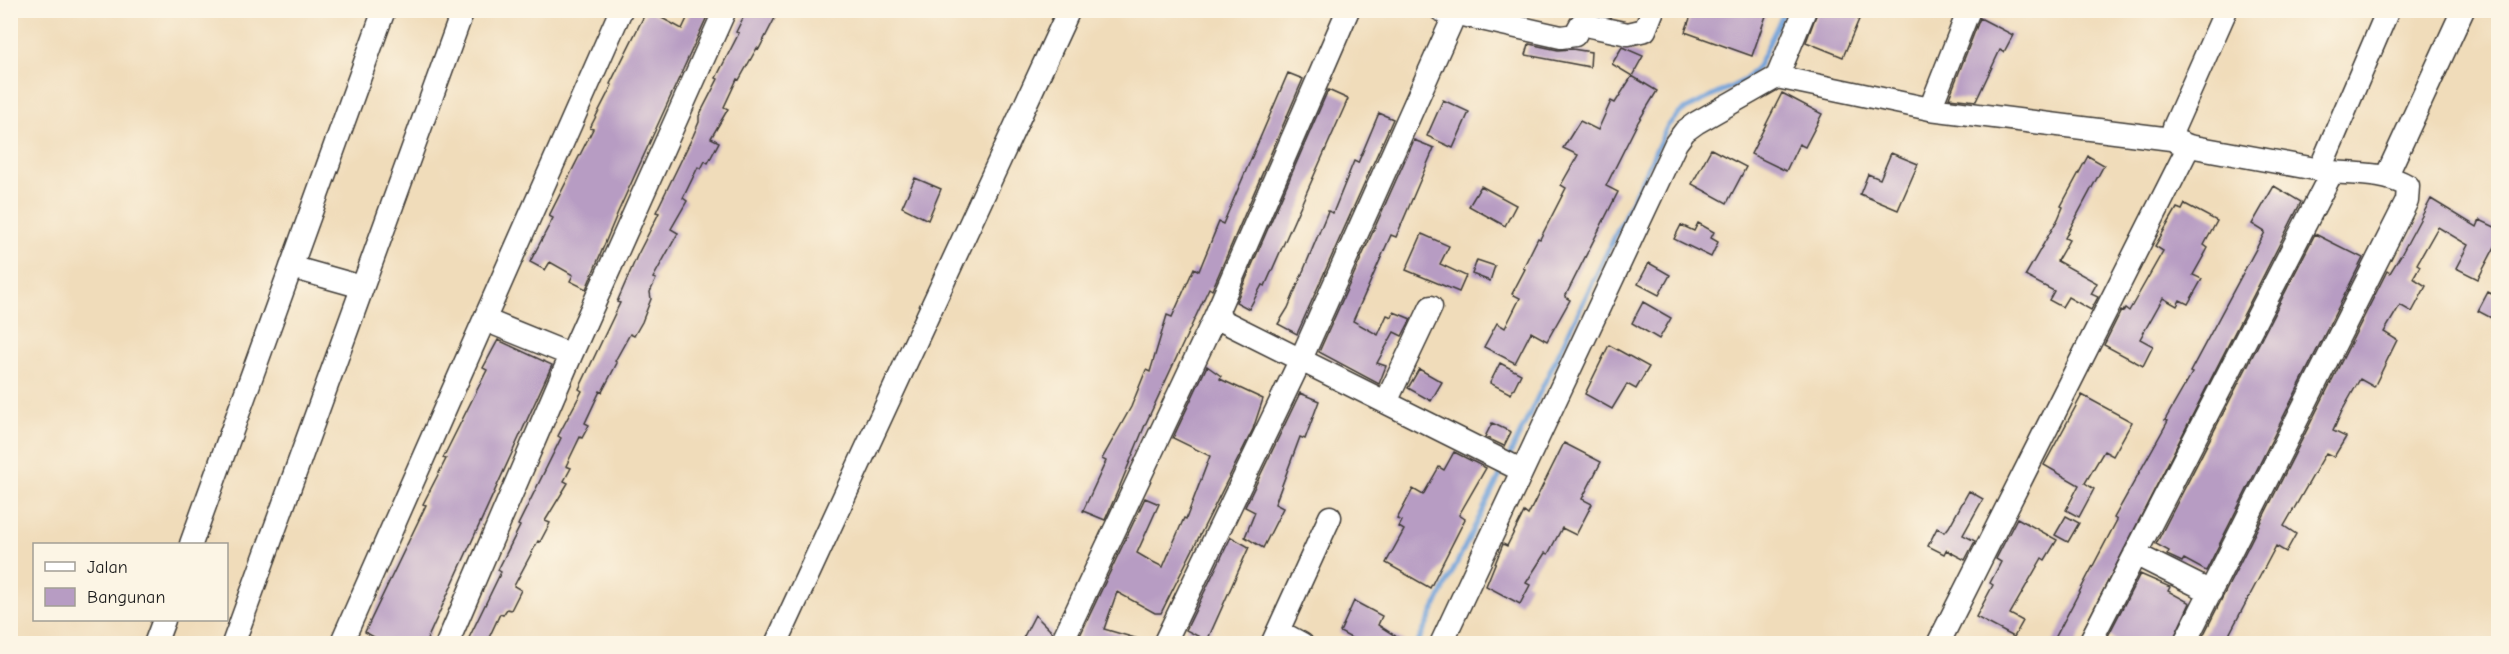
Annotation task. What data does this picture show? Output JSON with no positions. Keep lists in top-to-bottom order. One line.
{"legend":["Jalan","Bangunan"]}
